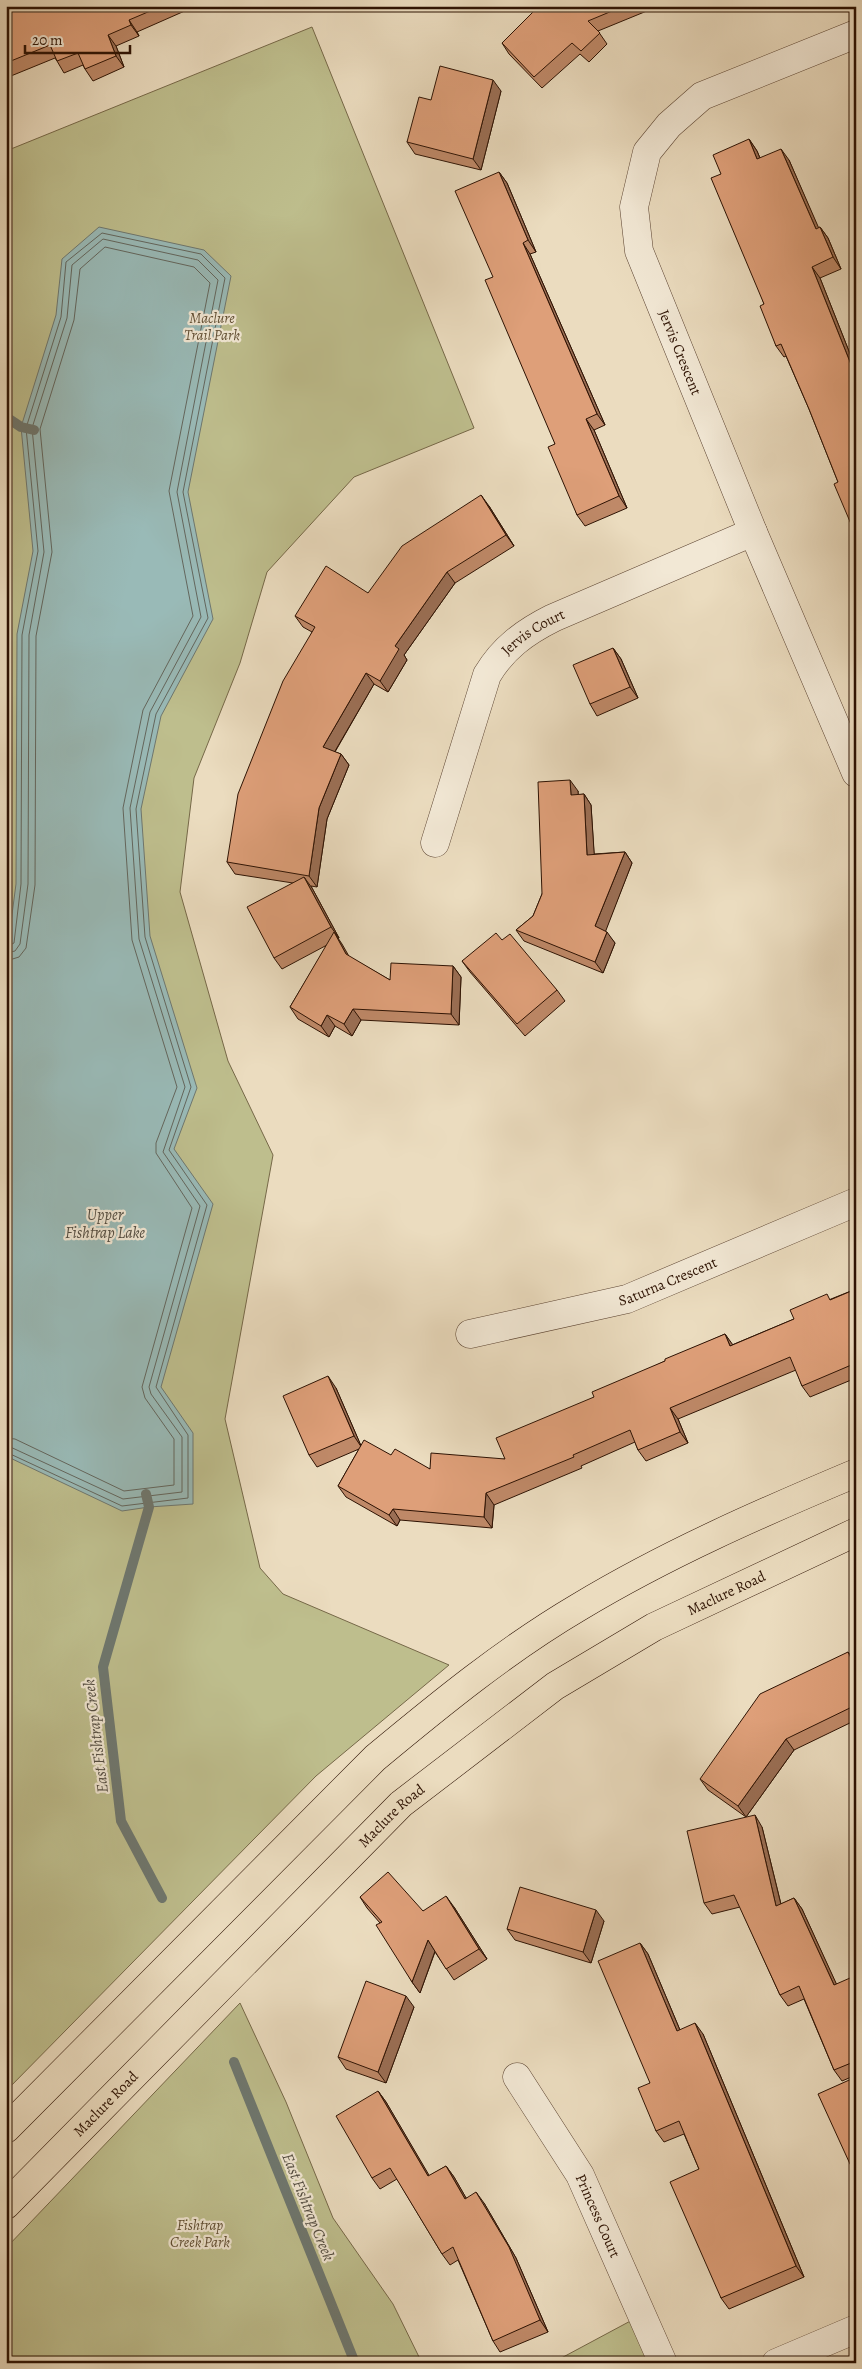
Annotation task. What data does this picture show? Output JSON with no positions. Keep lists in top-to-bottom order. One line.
{"streets":{"main road":["Maclure Road"],"street":["Jervis Crescent","Jervis Court","Saturna Crescent","Princess Court"]},"crossings":[["Jervis Crescent","Jervis Court"]],"water":["Upper Fishtrap Lake","East Fishtrap Creek"],"parks":["Maclure Trail Park","Fishtrap Creek Park"],"scale_bar":"20 m"}
